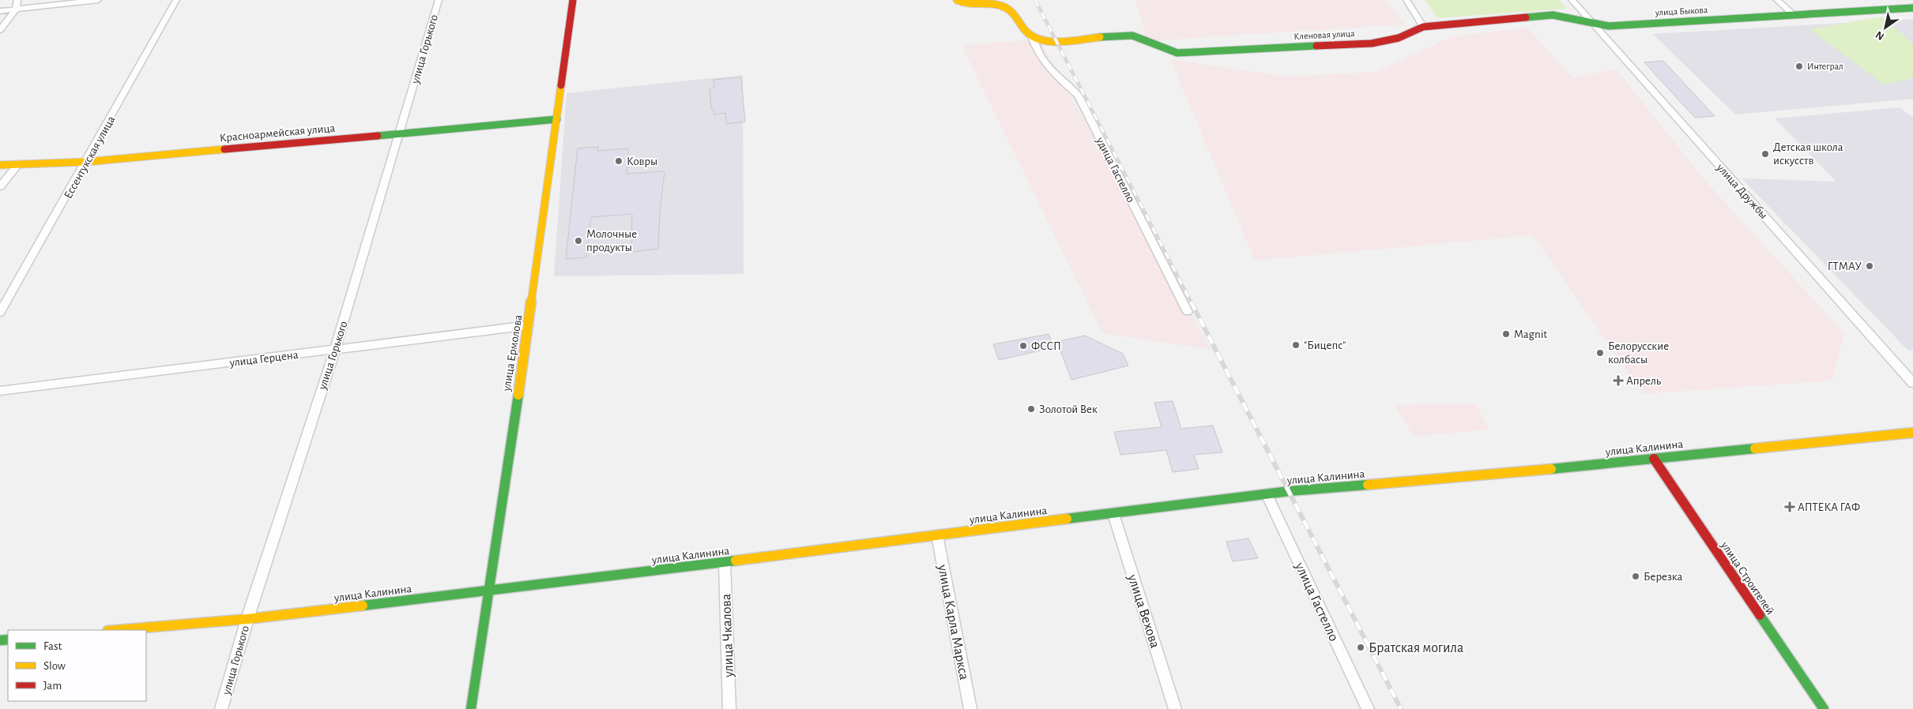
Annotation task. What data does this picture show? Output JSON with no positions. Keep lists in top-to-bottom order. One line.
{"streets":{"street":["улица Быкова","Кленовая улица","улица Горького","Красноармейская улица","Ессентукская улица","удица Гастелло","улица Дружбы","улица Ермолова","улица Герцена","улица Калинина","улица Строителей","улица Гастелло","улица Вехова","улица Карла Маркса","улица Чкалова"]},"crossings":[["улица Быкова","Кленовая улица"],["улица Быкова","улица Дружбы"],["Кленовая улица","удица Гастелло"],["Кленовая улица","улица Дружбы"],["улица Горького","Красноармейская улица"],["улица Горького","улица Герцена"],["улица Горького","улица Калинина"],["Красноармейская улица","Ессентукская улица"],["Красноармейская улица","улица Ермолова"],["улица Ермолова","улица Герцена"],["улица Ермолова","улица Калинина"],["улица Калинина","улица Строителей"],["улица Калинина","улица Гастелло"],["улица Калинина","улица Вехова"],["улица Калинина","улица Карла Маркса"],["улица Калинина","улица Чкалова"]],"places":{"other":["Интеграл","Детская школа искусств","Ковры","Молочные продукты","ГТМАУ","Magnit","\"Бицепс\"","ФССП","Белорусские колбасы","Золотой Век","Березка","Братская могила"],"health":["Апрель","АПТЕКА ГАФ"]},"legend":["Fast","Slow","Jam"],"north":"bottom left"}
